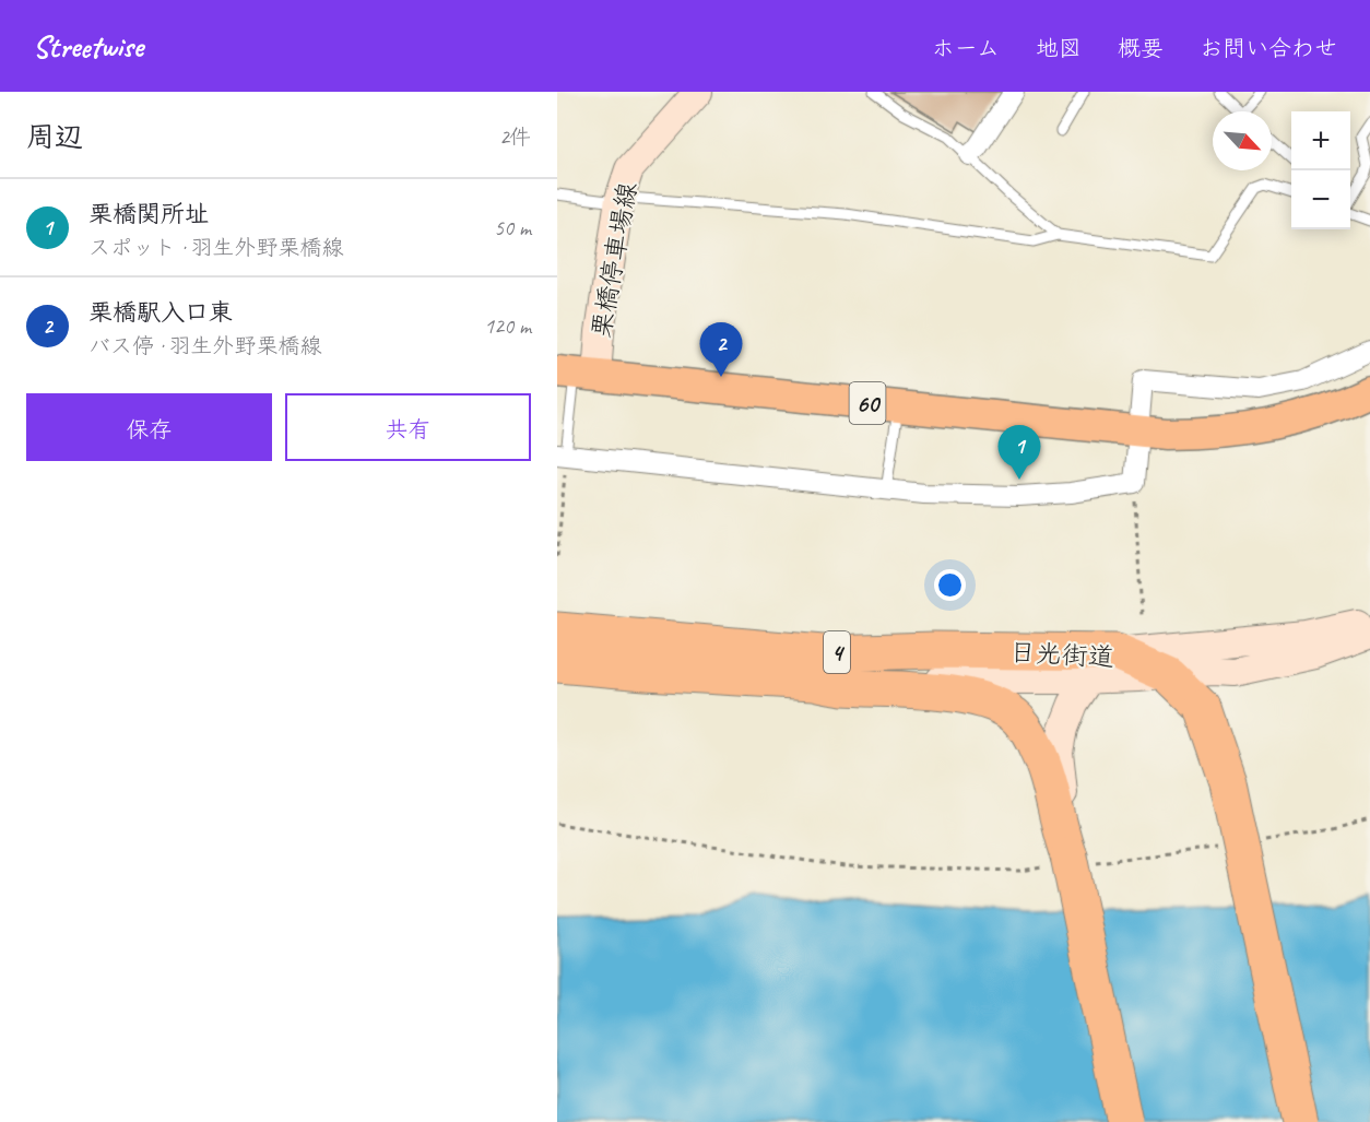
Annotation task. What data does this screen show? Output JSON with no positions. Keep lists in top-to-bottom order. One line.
{"streets":{"highway":["4","日光街道"],"main road":["60"],"street":["栗橋停車場線"]},"crossings":[["栗橋停車場線","60"]],"north":"bottom right","page":{"header":"Streetwise","nav":["ホーム","地図","概要","お問い合わせ"],"heading":["周辺","2件"],"map_buttons":["+","−"],"list":[{"mark":"1","name":"栗橋関所址","note":"スポット · 羽生外野栗橋線","value":"50 m"},{"mark":"2","name":"栗橋駅入口東","note":"バス停 · 羽生外野栗橋線","value":"120 m"}],"pins":["2","1"],"buttons":["保存","共有"]}}
